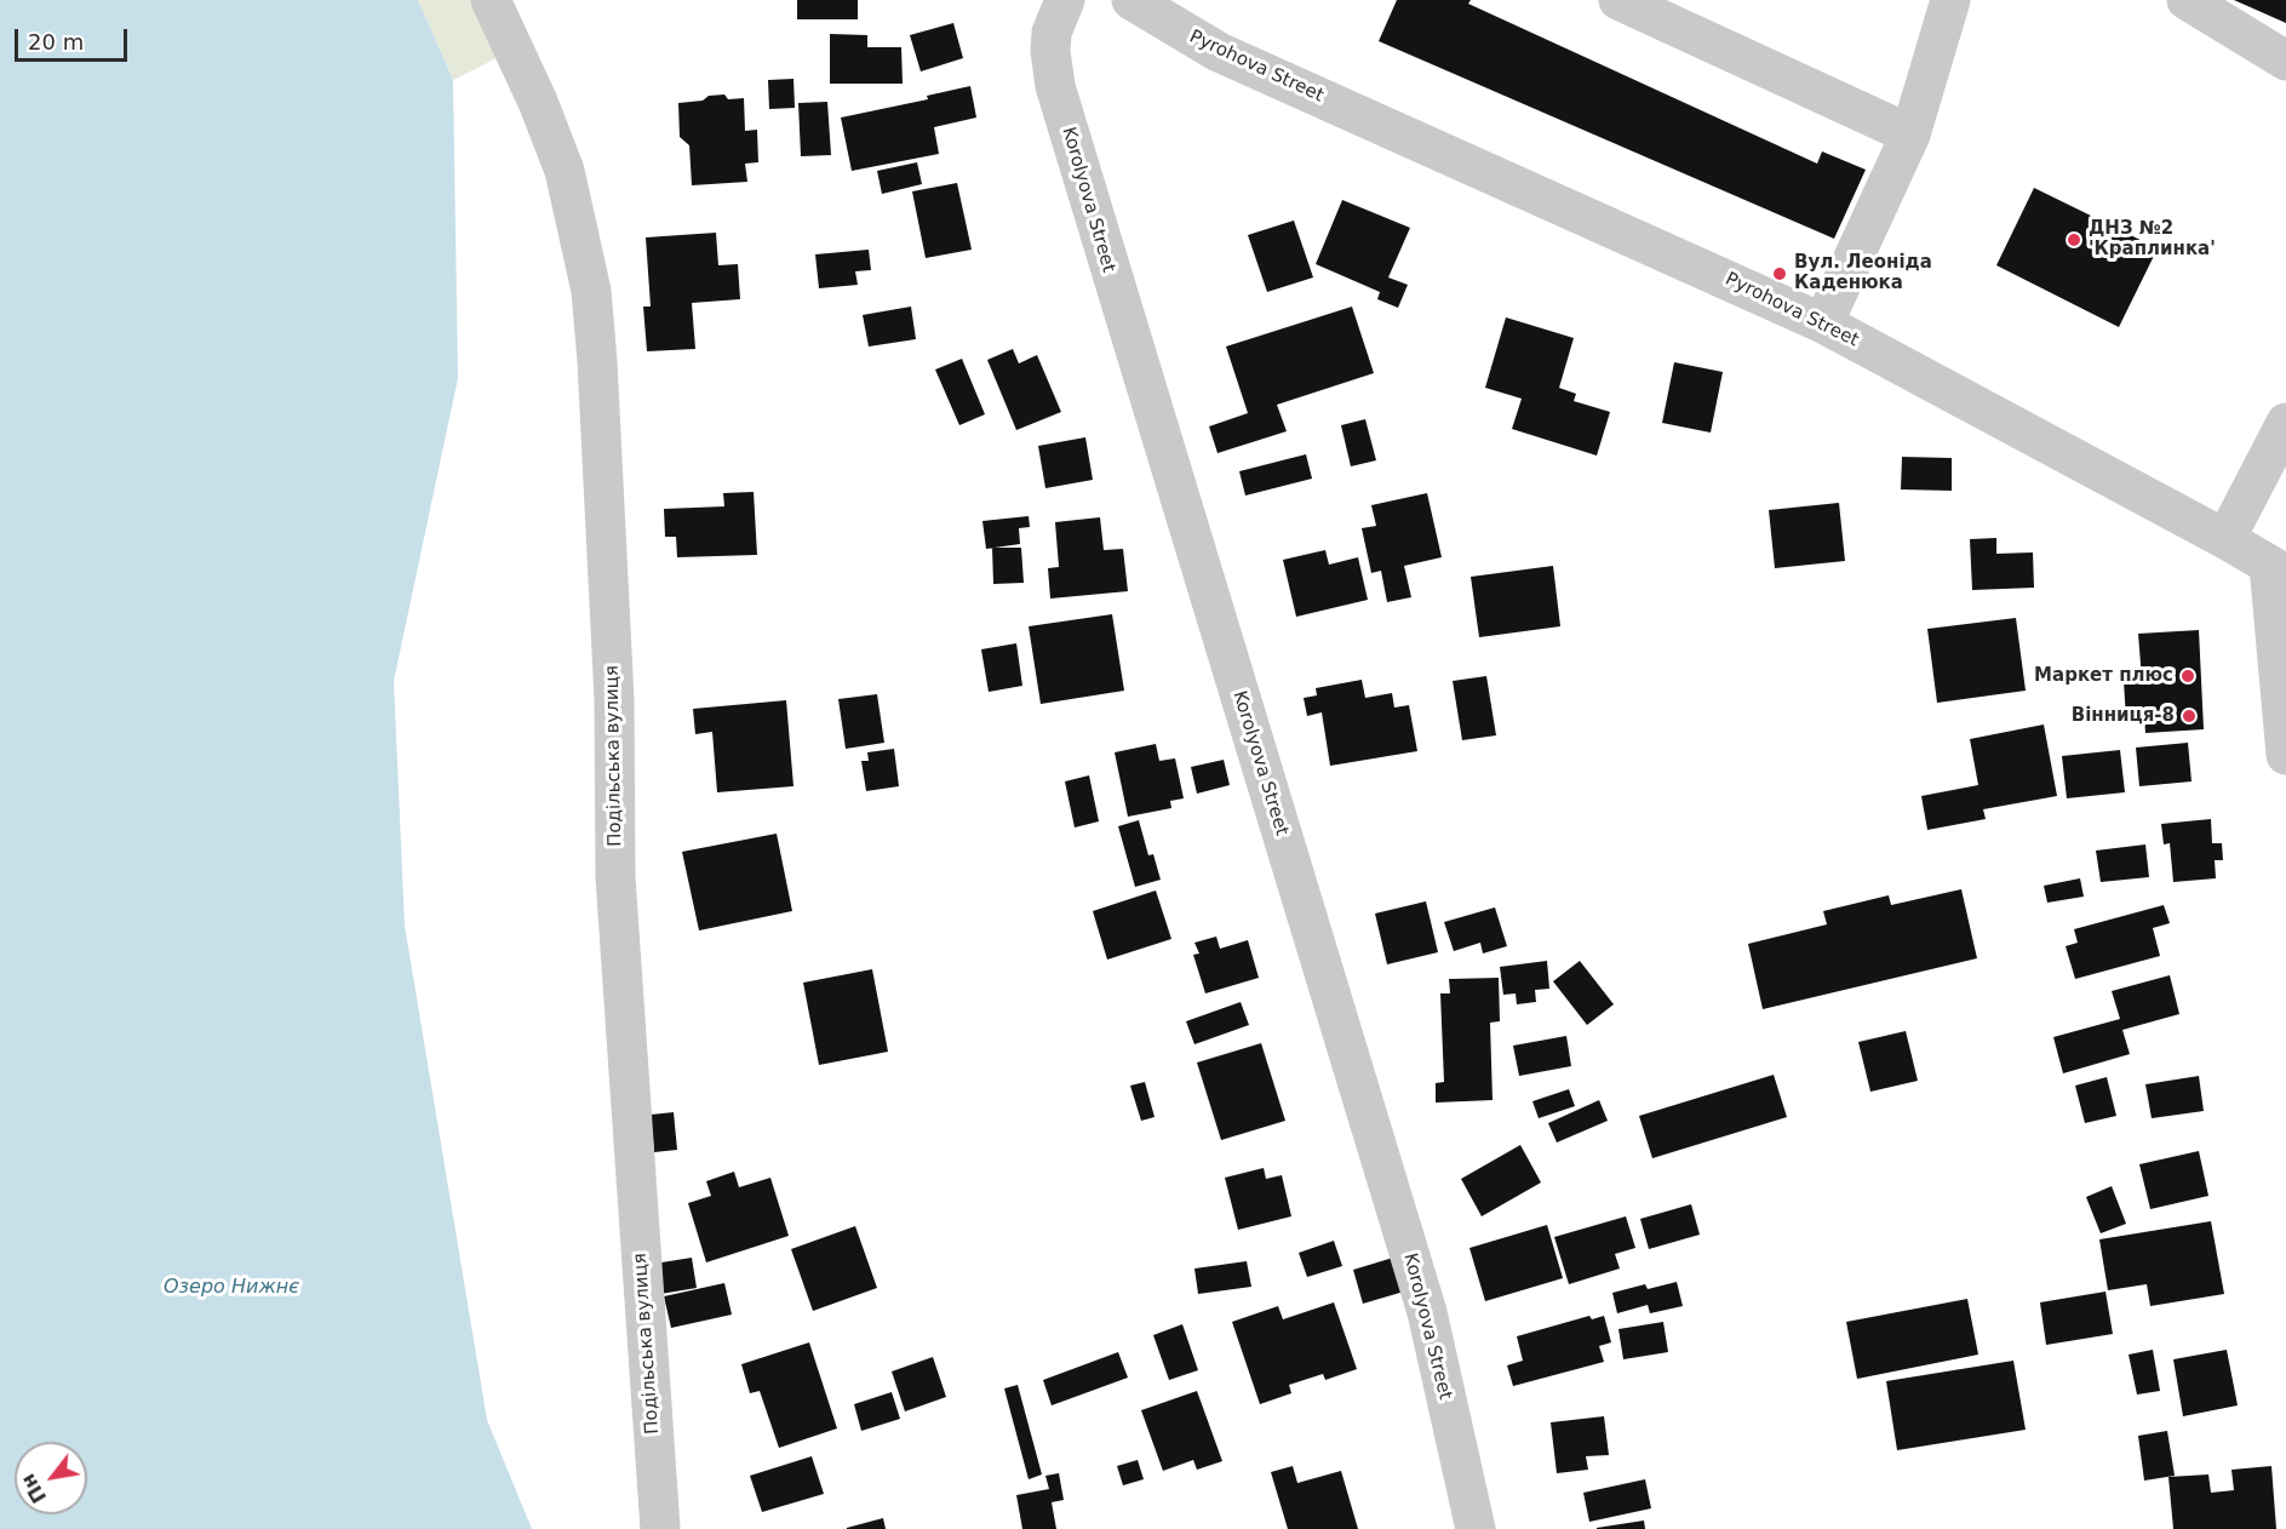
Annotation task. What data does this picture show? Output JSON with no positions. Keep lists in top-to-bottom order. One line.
{"streets":{"street":["Pyrohova Street","Korolyova Street","Подільська вулиця"]},"water":["Озеро Нижнє"],"places":["ДНЗ №2 'Краплинка'","Вул. Леоніда Каденюка","Маркет плюс","Вінниця-8"],"scale_bar":"20 m","north":"bottom left"}
